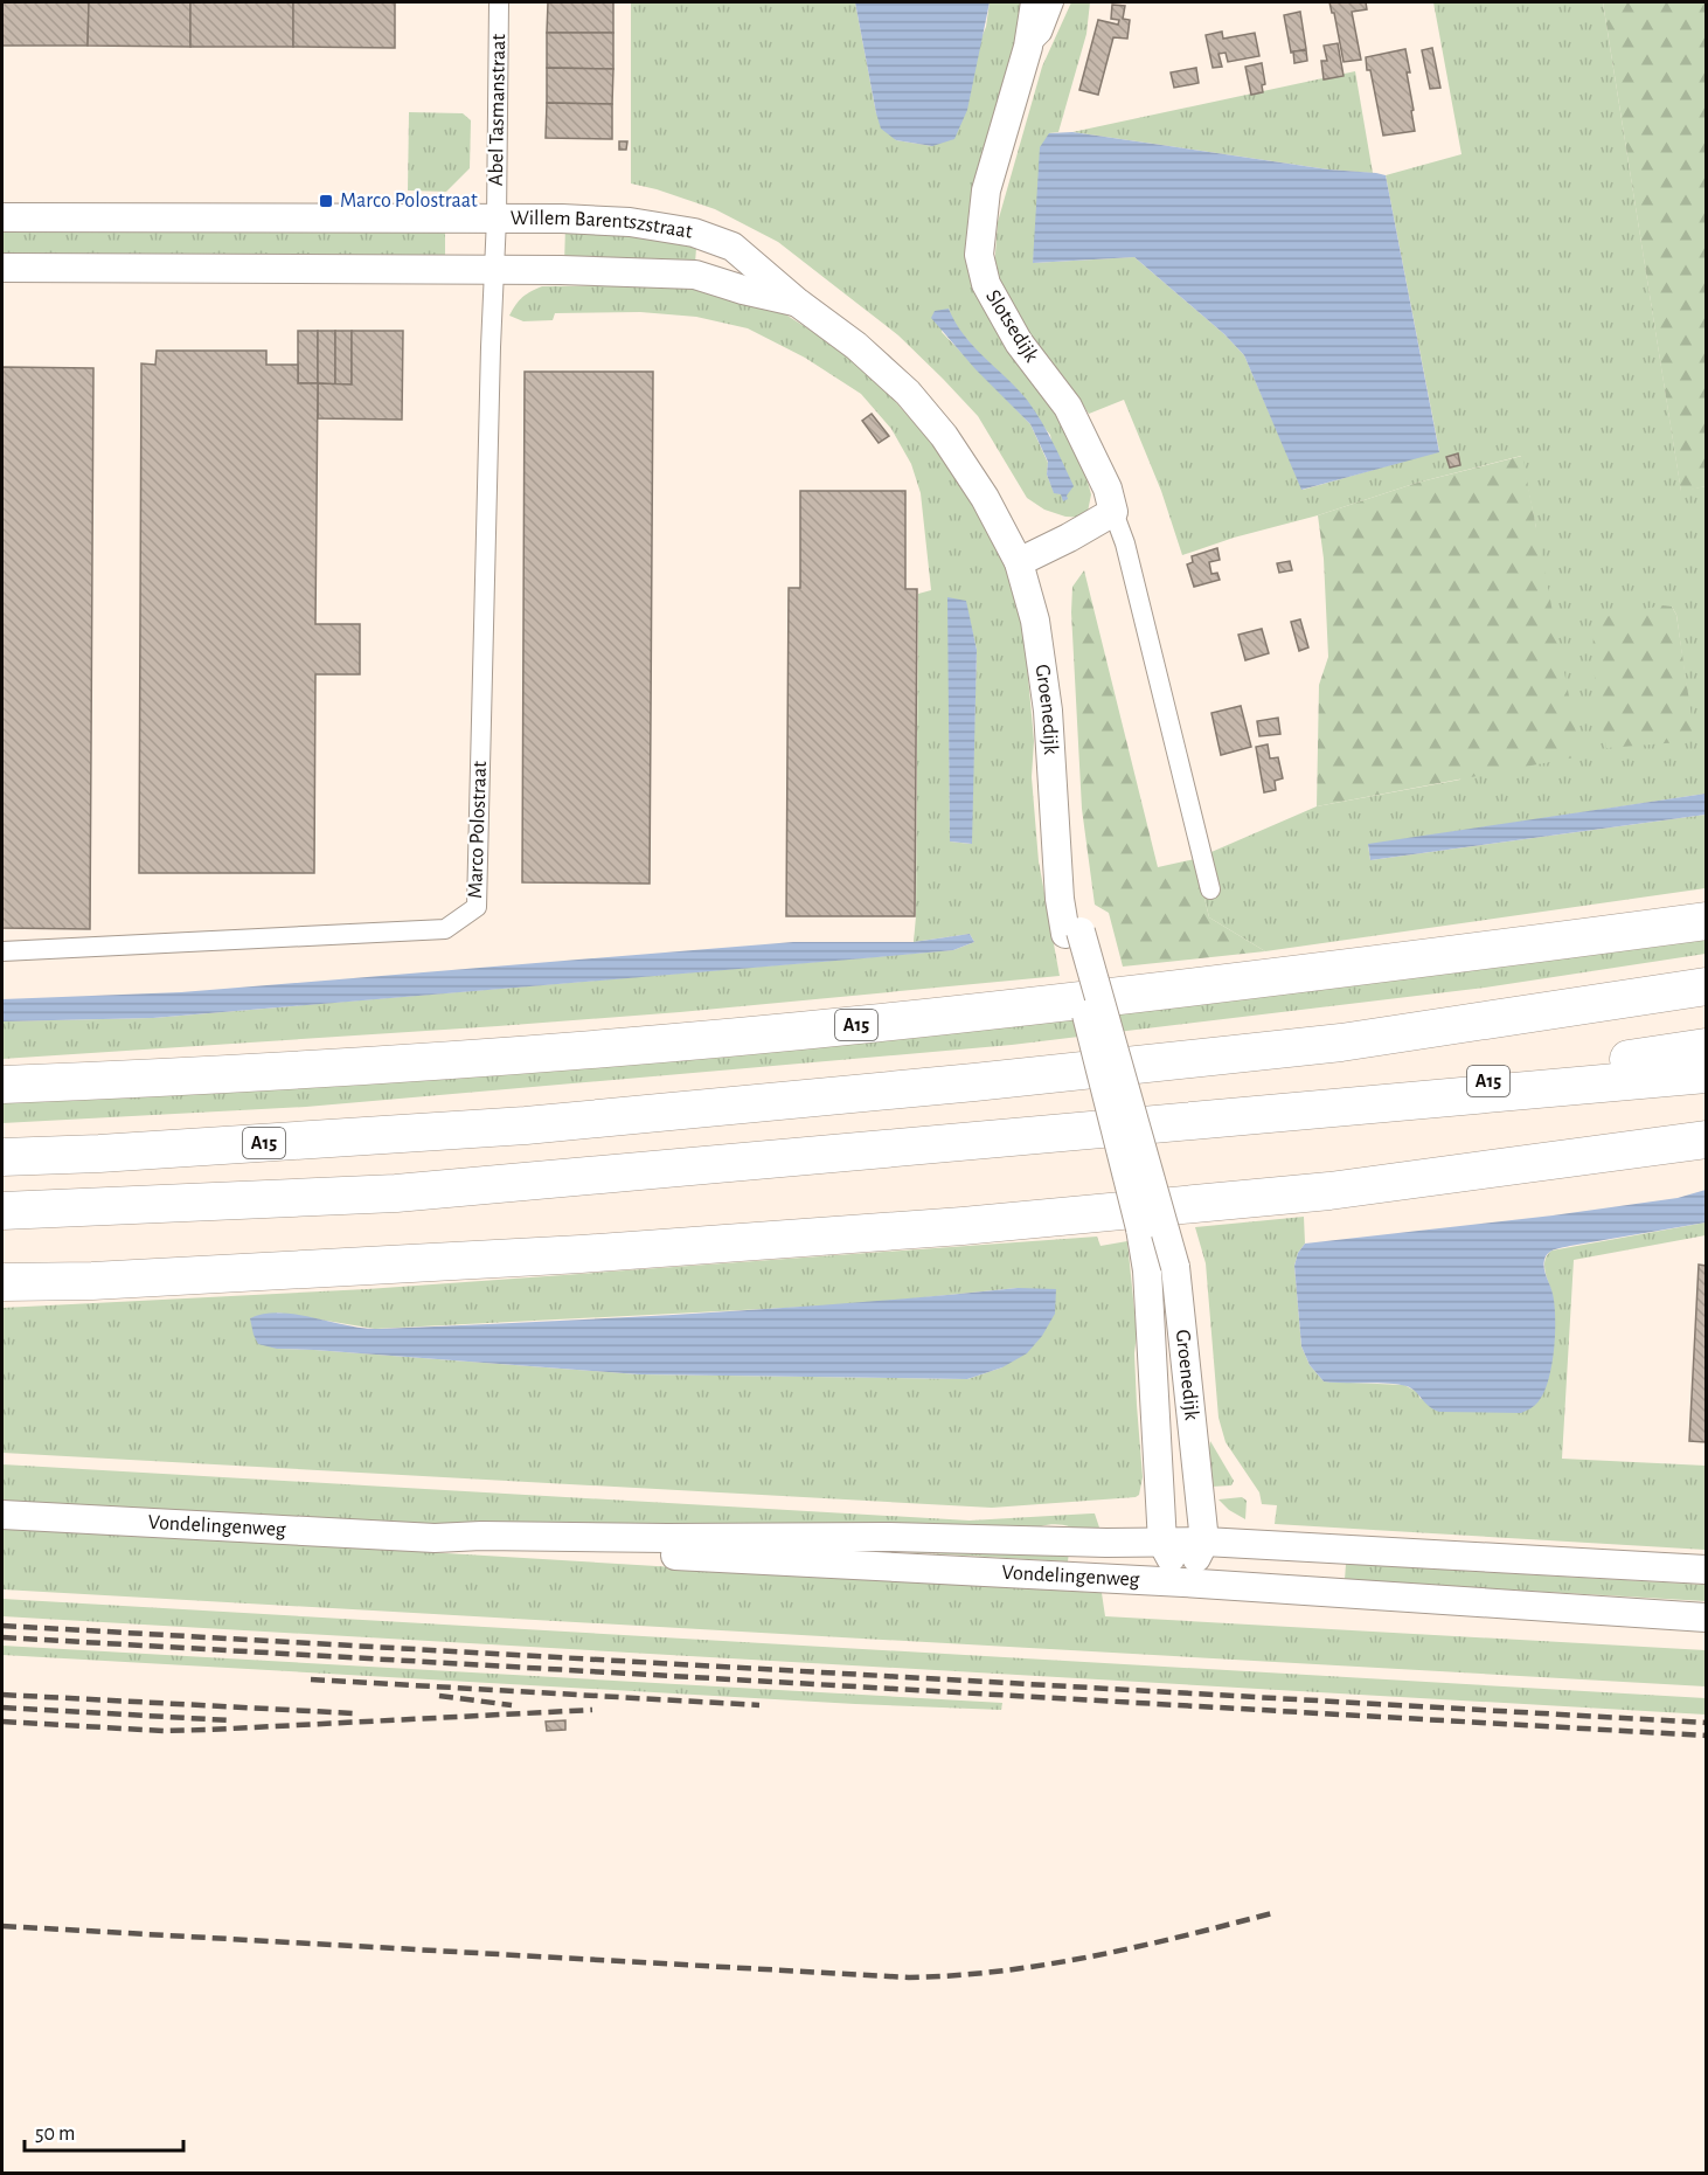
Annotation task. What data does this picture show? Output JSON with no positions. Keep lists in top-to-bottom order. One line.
{"streets":{"highway":["A15"],"main road":["Willem Barentszstraat","Slotsedijk","Groenedijk","Vondelingenweg"],"street":["Abel Tasmanstraat","Marco Polostraat"]},"crossings":[["Abel Tasmanstraat","Willem Barentszstraat"],["Abel Tasmanstraat","Marco Polostraat"],["Willem Barentszstraat","Groenedijk"],["Willem Barentszstraat","Marco Polostraat"],["Groenedijk","Vondelingenweg"]],"places":{"transit":["Marco Polostraat"]},"scale_bar":"50 m"}
